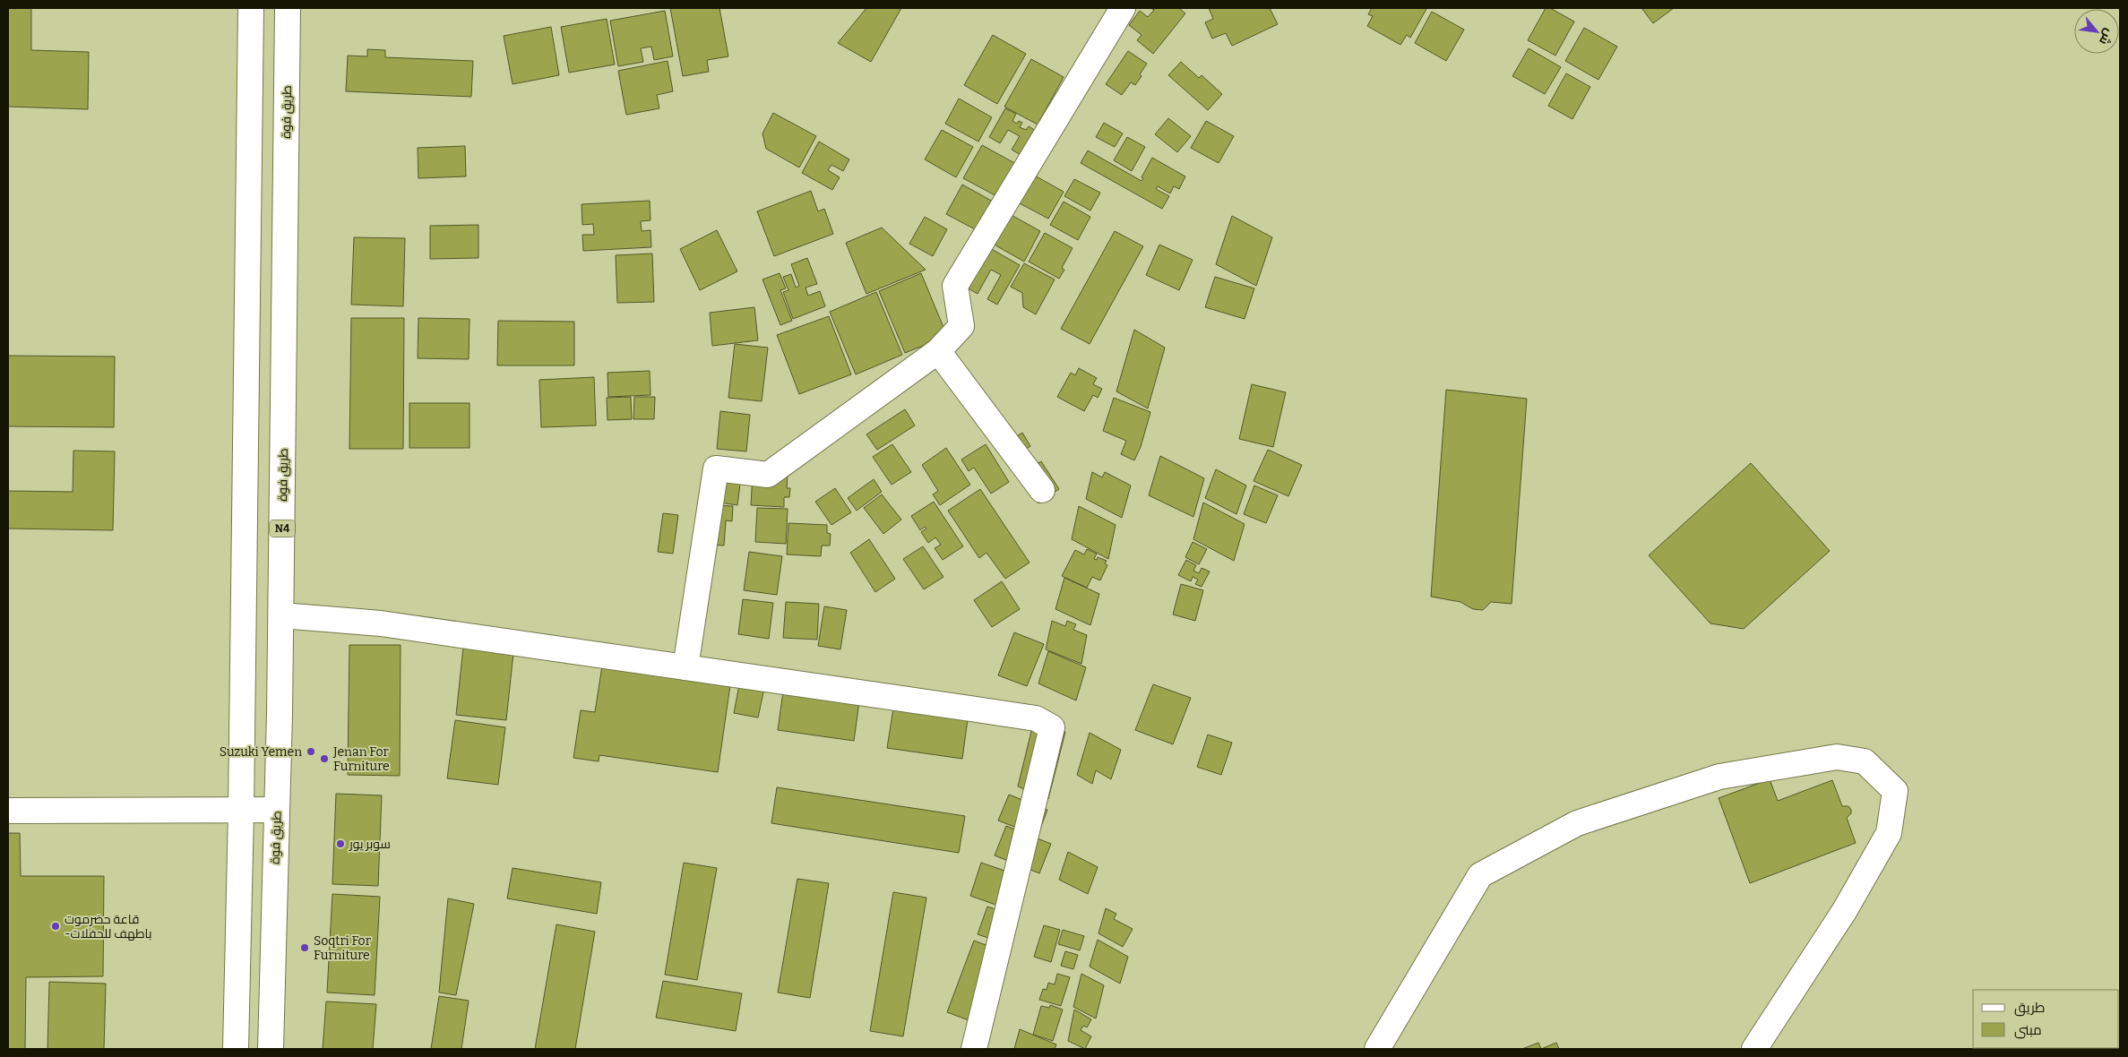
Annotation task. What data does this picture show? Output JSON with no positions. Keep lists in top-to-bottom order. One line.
{"streets":{"main road":["طريق فوة","N4"]},"places":["Suzuki Yemen","Jenan For Furniture","سوبر يور","قاعة حضرموت -باطهف للحفلات","Soqtri For Furniture"],"legend":["طريق","مبنى"],"north":"bottom right"}
